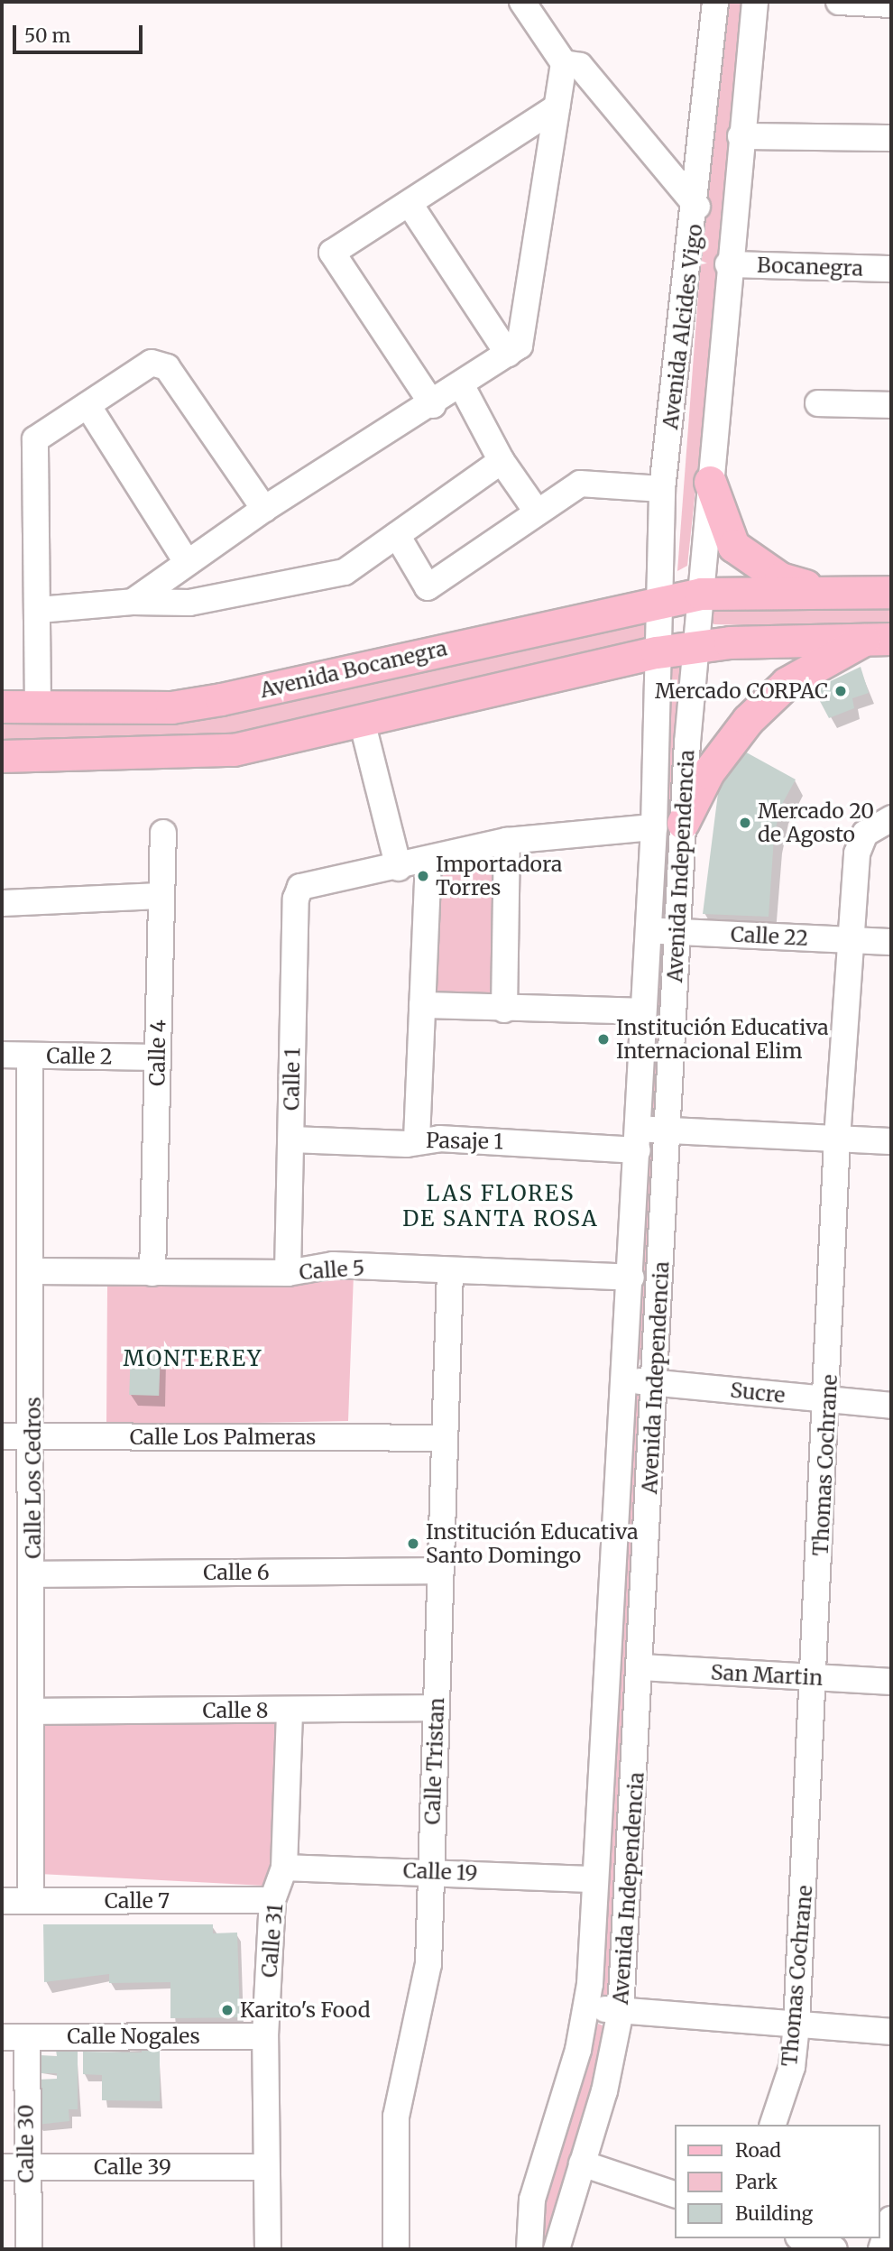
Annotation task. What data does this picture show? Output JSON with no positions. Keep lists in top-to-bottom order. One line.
{"streets":{"main road":["Avenida Bocanegra"],"street":["Bocanegra","Avenida Alcides Vigo","Avenida Independencia","Calle 22","Calle 4","Calle 2","Calle 1","Pasaje 1","Calle 5","Sucre","Calle Los Palmeras","Thomas Cochrane","Calle Los Cedros","Calle 6","San Martin","Calle 8","Calle Tristan","Calle 19","Calle 7","Calle 31","Calle Nogales","Calle 30","Calle 39"]},"crossings":[["Bocanegra","Avenida Alcides Vigo"],["Avenida Alcides Vigo","Avenida Bocanegra"],["Avenida Alcides Vigo","Avenida Independencia"],["Avenida Independencia","Calle 22"],["Avenida Independencia","Pasaje 1"],["Avenida Independencia","Calle 5"],["Avenida Independencia","Sucre"],["Avenida Independencia","San Martin"],["Avenida Independencia","Calle 19"],["Calle 22","Thomas Cochrane"],["Calle 4","Calle 2"],["Calle 4","Calle 5"],["Calle 2","Calle Los Cedros"],["Calle 1","Pasaje 1"],["Calle 1","Calle 5"],["Pasaje 1","Thomas Cochrane"],["Calle 5","Calle Los Cedros"],["Calle 5","Calle Tristan"],["Sucre","Thomas Cochrane"],["Calle Los Palmeras","Calle Los Cedros"],["Calle Los Palmeras","Calle Tristan"],["Thomas Cochrane","San Martin"],["Calle Los Cedros","Calle 6"],["Calle Los Cedros","Calle 8"],["Calle Los Cedros","Calle 7"],["Calle 6","Calle Tristan"],["Calle 8","Calle Tristan"],["Calle 8","Calle 31"],["Calle Tristan","Calle 19"],["Calle 19","Calle 31"],["Calle 7","Calle 31"],["Calle 31","Calle Nogales"],["Calle 31","Calle 39"],["Calle Nogales","Calle 30"],["Calle 30","Calle 39"]],"districts":["LAS FLORES DE SANTA ROSA","MONTEREY"],"places":["Mercado CORPAC","Mercado 20 de Agosto","Importadora Torres","Institución Educativa Internacional Elim","Institución Educativa Santo Domingo","Karito's Food"],"legend":["Road","Park","Building"],"scale_bar":"50 m"}
